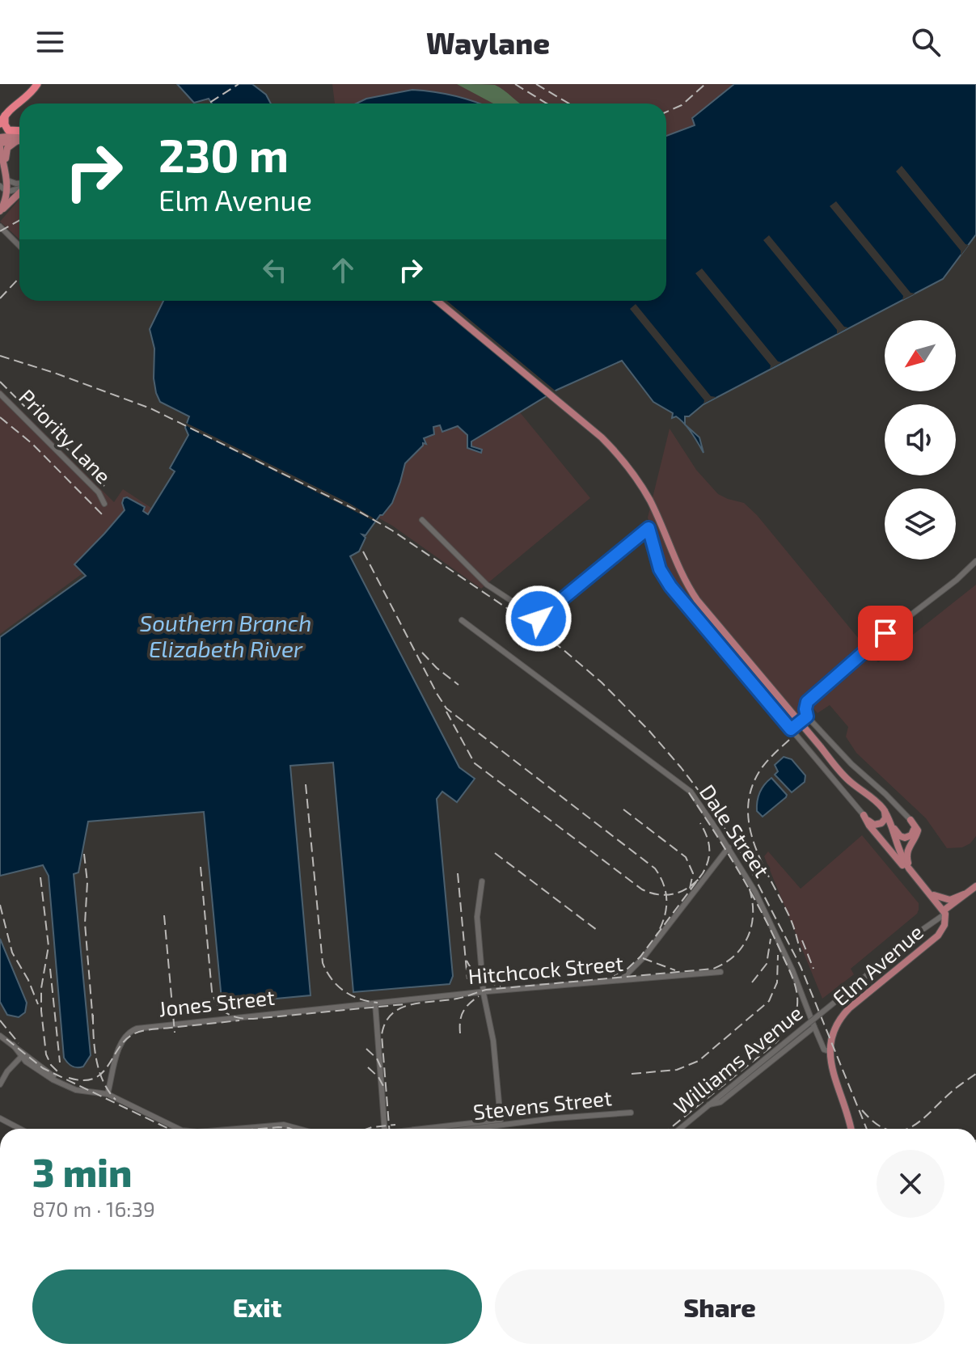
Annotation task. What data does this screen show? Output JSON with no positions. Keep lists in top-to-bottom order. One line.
{"streets":{"main road":["Elm Avenue"],"street":["Priority Lane","Dale Street","Hitchcock Street","Jones Street","Williams Avenue","Stevens Street"]},"crossings":[["Dale Street","Elm Avenue"],["Elm Avenue","Williams Avenue"],["Hitchcock Street","Jones Street"],["Hitchcock Street","Stevens Street"]],"water":["Southern Branch Elizabeth River"],"north":"bottom left","page":{"header":"Waylane","turn":["230 m","Elm Avenue"],"heading":["3 min","870 m · 16:39"],"buttons":["Exit","Share"]}}
